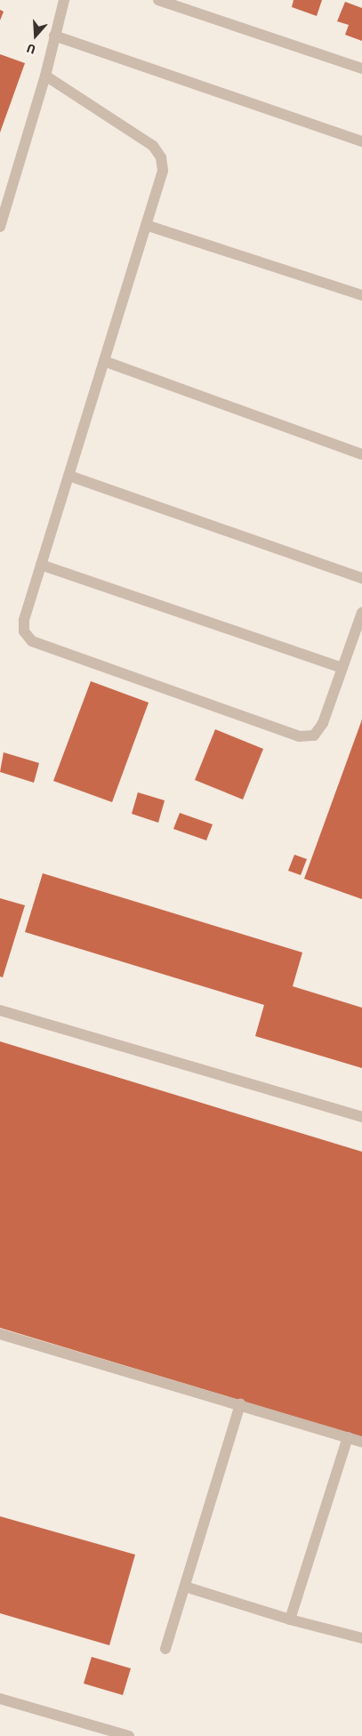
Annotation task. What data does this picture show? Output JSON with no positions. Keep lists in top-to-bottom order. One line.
{"north":"bottom"}
